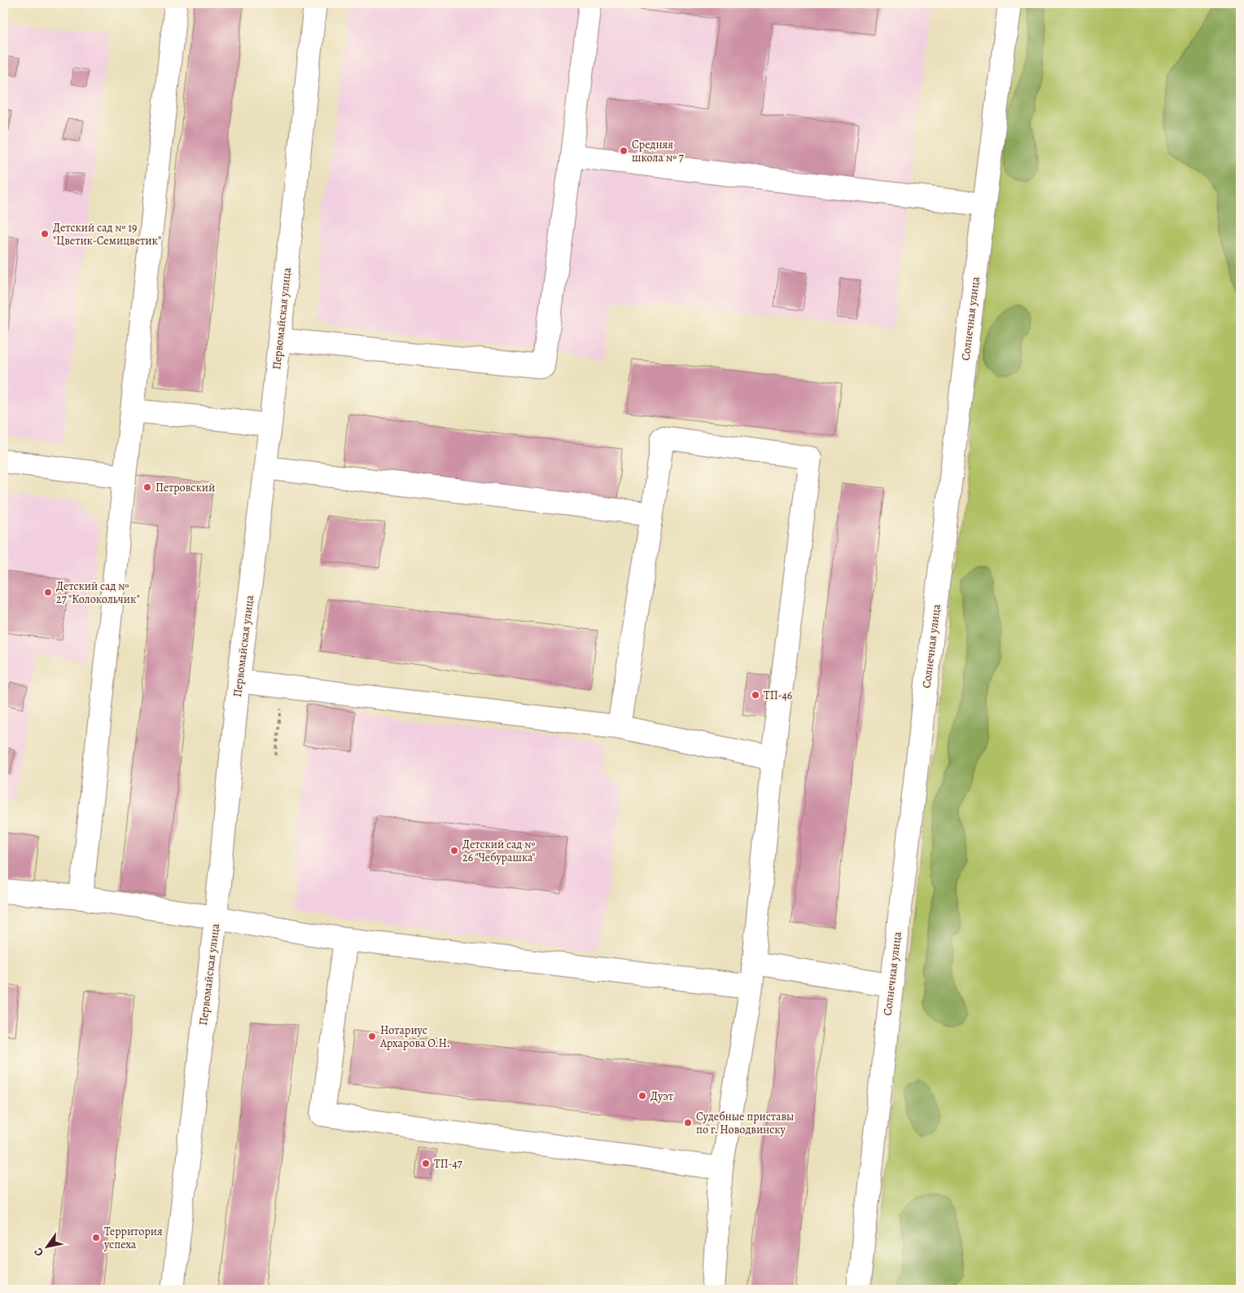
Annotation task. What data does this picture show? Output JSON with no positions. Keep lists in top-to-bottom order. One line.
{"streets":{"street":["Первомайская улица","Солнечная улица"]},"places":["Средняя школа № 7","Детский сад № 19 \"Цветик-Семицветик\"","Петровский","Детский сад № 27 \"Колокольчик\"","ТП-46","Детский сад № 26 \"Чебурашка\"","Нотариус Архарова О.Н.","Дуэт","Судебные приставы по г. Новодвинску","ТП-47","Территория успеха"],"north":"bottom left"}
